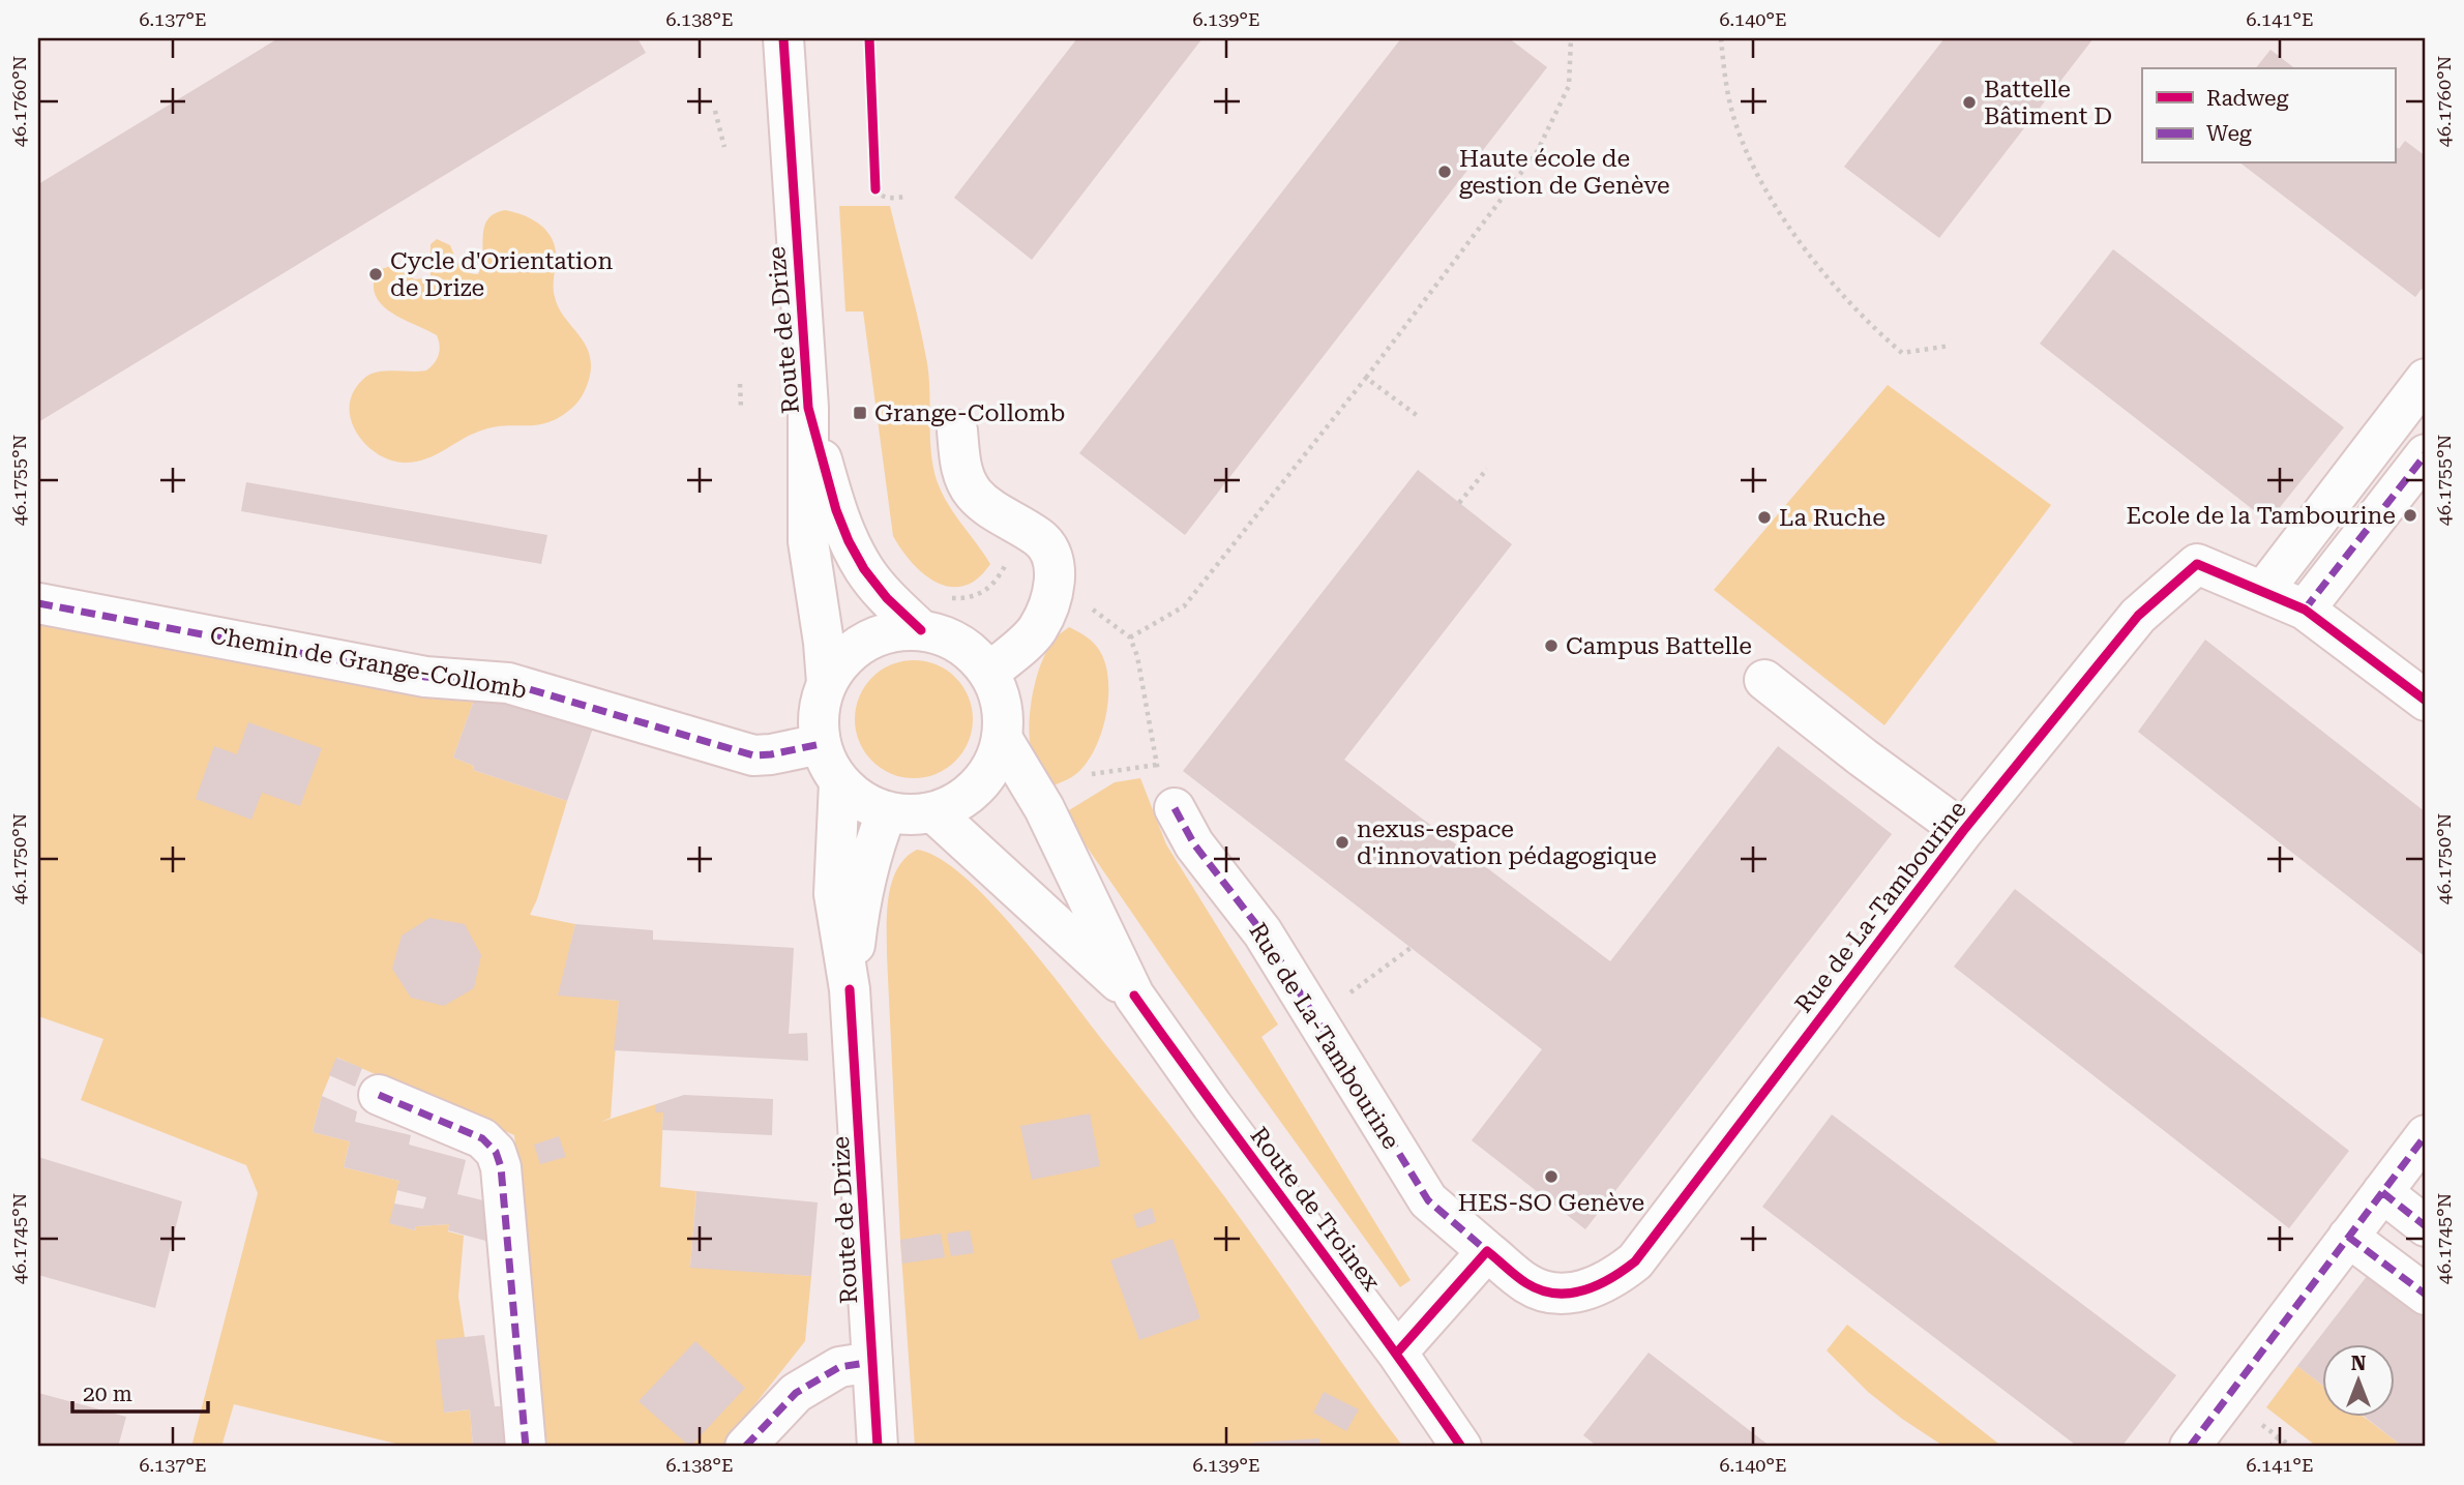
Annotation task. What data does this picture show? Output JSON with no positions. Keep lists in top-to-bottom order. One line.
{"streets":{"street":["Route de Drize","Chemin de Grange-Collomb","Rue de La-Tambourine","Route de Troinex"]},"crossings":[["Route de Drize","Chemin de Grange-Collomb"],["Route de Drize","Route de Troinex"],["Chemin de Grange-Collomb","Route de Troinex"]],"places":{"other":["Battelle Bâtiment D","Haute école de gestion de Genève","Cycle d'Orientation de Drize","Ecole de la Tambourine","La Ruche","Campus Battelle","nexus-espace d'innovation pédagogique","HES-SO Genève"],"transit":["Grange-Collomb"]},"legend":["Radweg","Weg"],"scale_bar":"20 m","north":"top","coordinates":["6.137°E","6.138°E","6.139°E","6.140°E","6.141°E","46.1760°N","46.1755°N","46.1750°N","46.1745°N"]}
